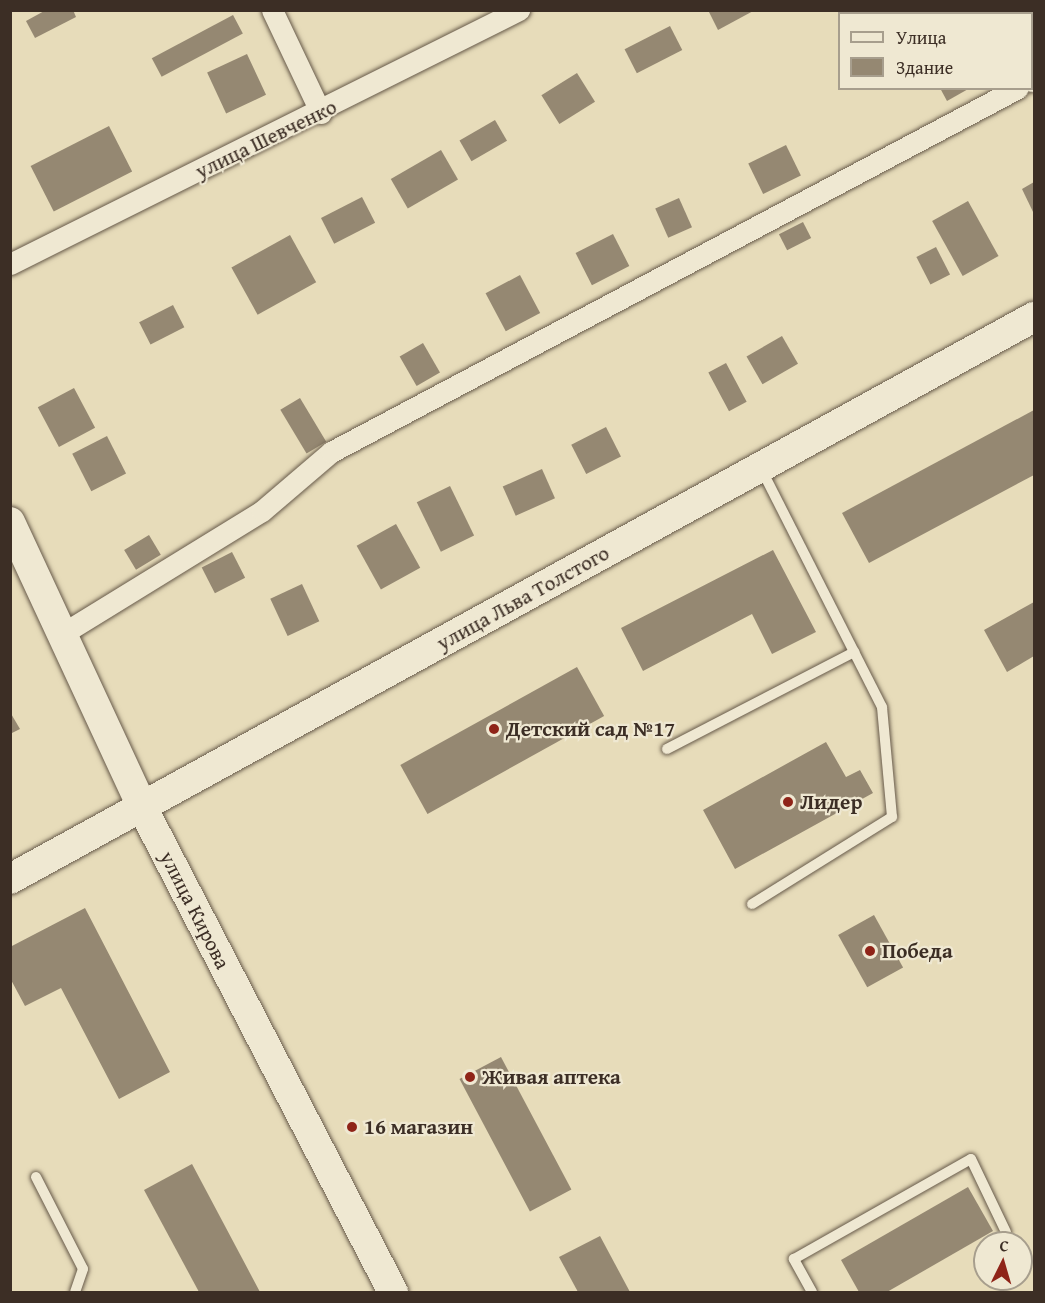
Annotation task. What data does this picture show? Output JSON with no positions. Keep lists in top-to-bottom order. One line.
{"streets":{"street":["улица Шевченко","улица Льва Толстого","улица Кирова"]},"crossings":[["улица Льва Толстого","улица Кирова"]],"places":["Детский сад №17","Лидер","Победа","Живая аптека","16 магазин"],"legend":["Улица","Здание"],"north":"top"}
